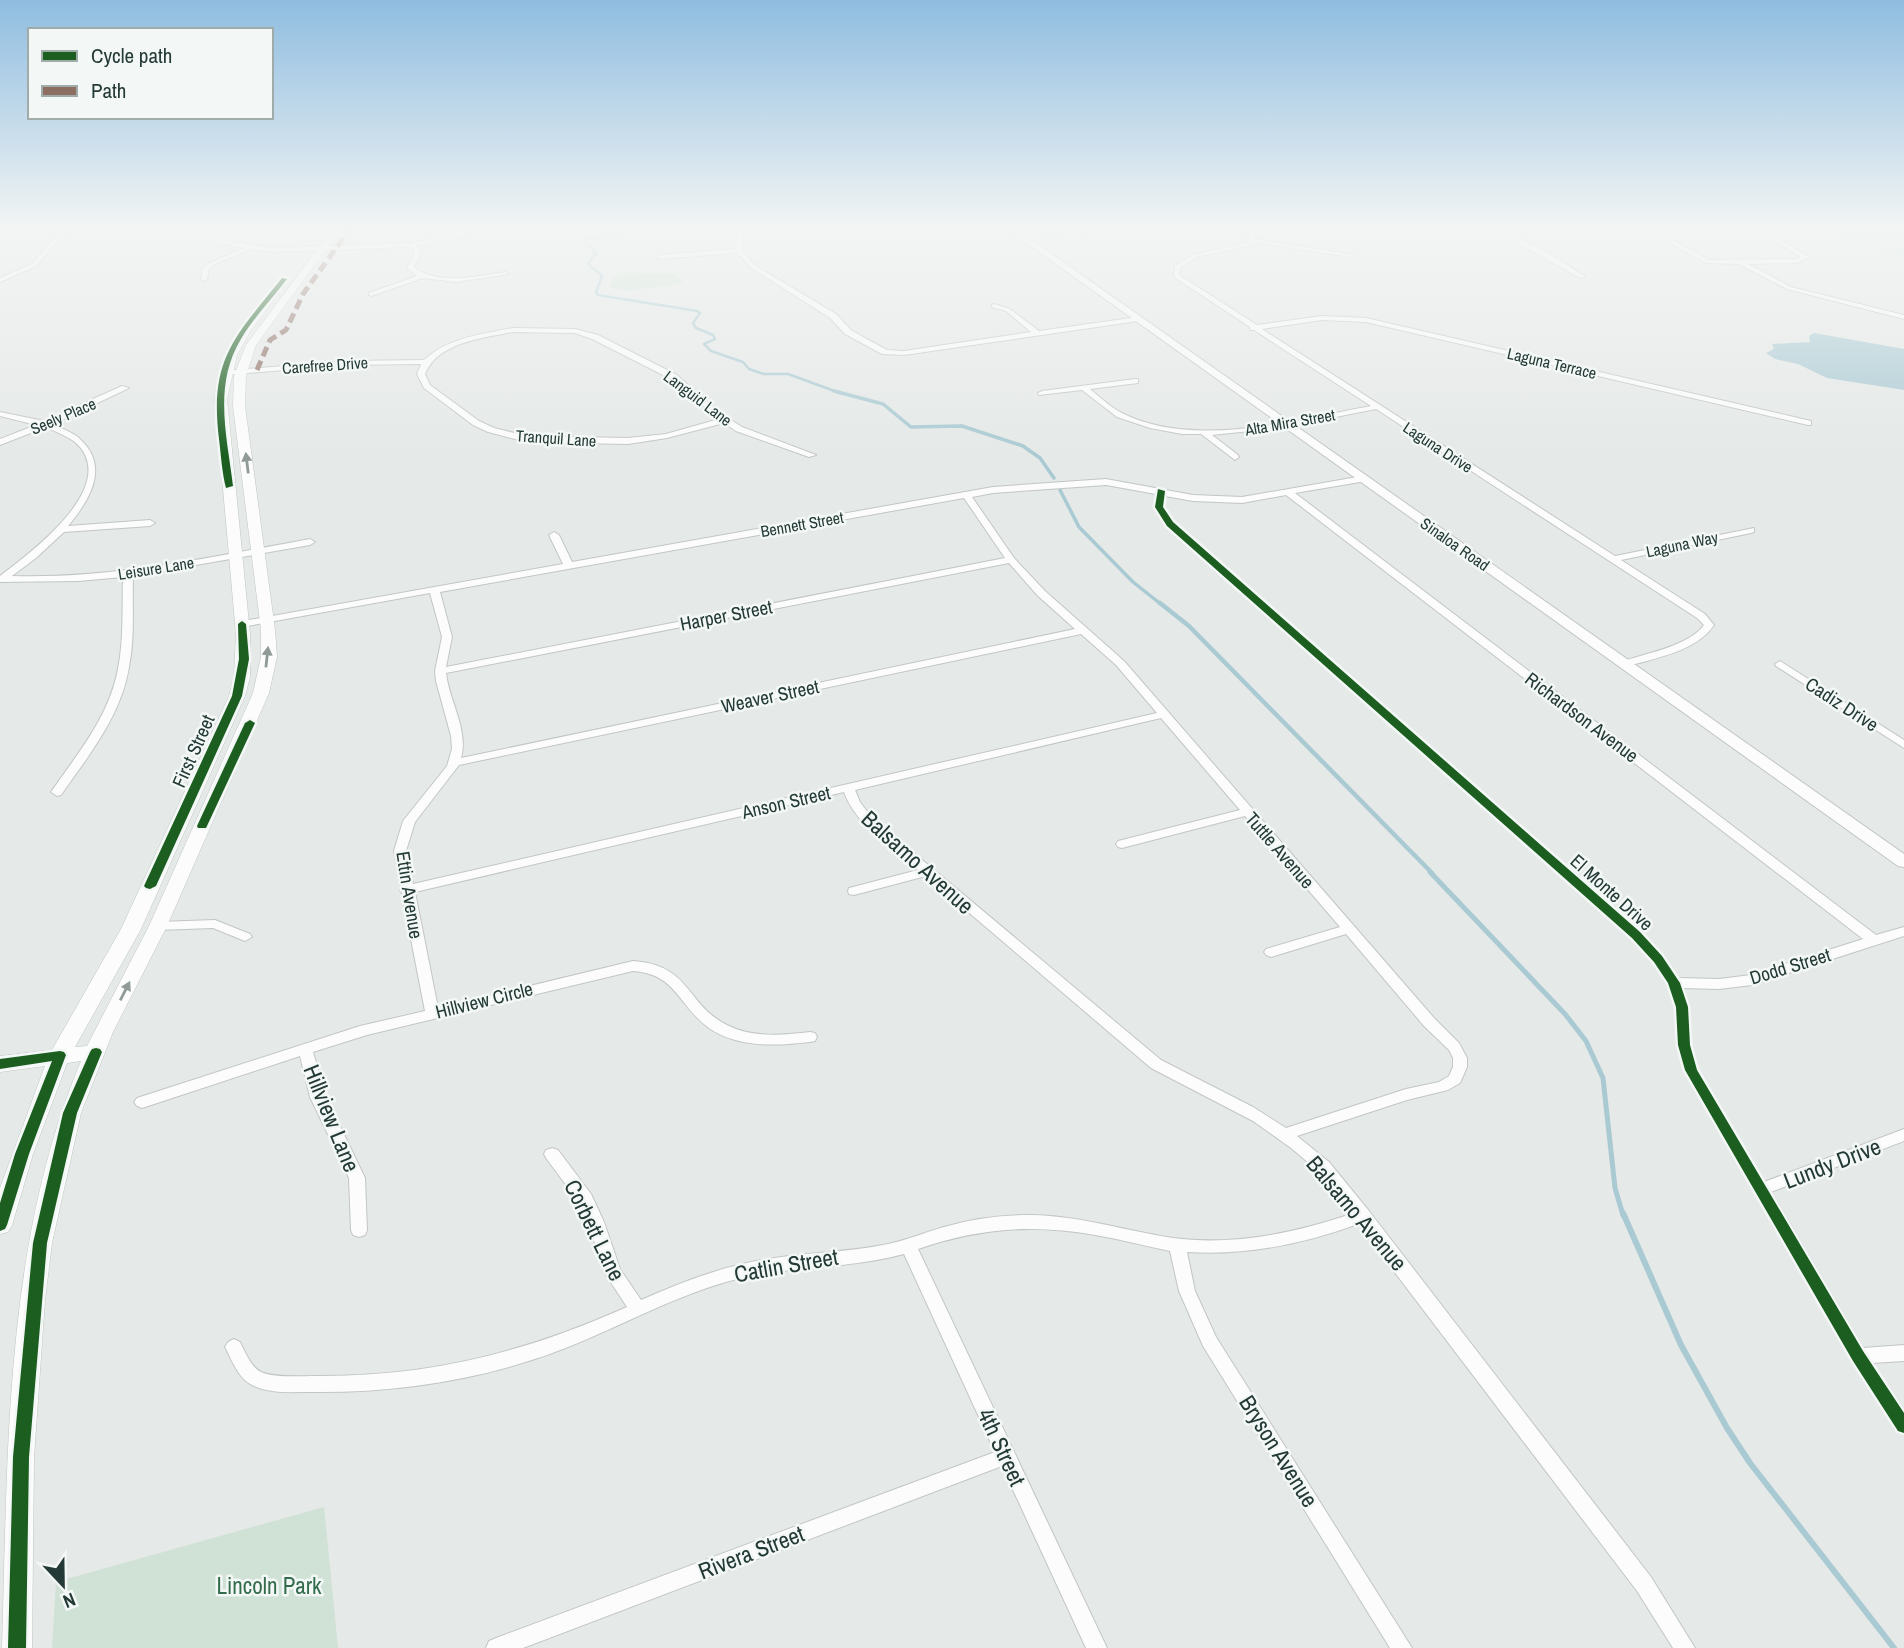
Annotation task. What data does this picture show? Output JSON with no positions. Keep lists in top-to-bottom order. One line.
{"streets":{"main road":["First Street"],"street":["Laguna Terrace","Carefree Drive","Languid Lane","Seely Place","Alta Mira Street","Tranquil Lane","Laguna Drive","Bennett Street","Sinaloa Road","Laguna Way","Leisure Lane","Harper Street","Weaver Street","Cadiz Drive","Richardson Avenue","Anson Street","Tuttle Avenue","Balsamo Avenue","El Monte Drive","Ettin Avenue","Dodd Street","Hillview Circle","Hillview Lane","Lundy Drive","Corbett Lane","Catlin Street","4th Street","Bryson Avenue","Rivera Street"]},"crossings":[["Laguna Terrace","Laguna Drive"],["Carefree Drive","Languid Lane"],["Carefree Drive","Tranquil Lane"],["Carefree Drive","First Street"],["Languid Lane","Tranquil Lane"],["Alta Mira Street","Laguna Drive"],["Alta Mira Street","Sinaloa Road"],["Laguna Drive","Sinaloa Road"],["Laguna Drive","Laguna Way"],["Bennett Street","Sinaloa Road"],["Bennett Street","Richardson Avenue"],["Bennett Street","First Street"],["Bennett Street","Tuttle Avenue"],["Bennett Street","El Monte Drive"],["Leisure Lane","First Street"],["Harper Street","Tuttle Avenue"],["Weaver Street","Tuttle Avenue"],["Weaver Street","Ettin Avenue"],["Richardson Avenue","Dodd Street"],["Anson Street","Tuttle Avenue"],["Anson Street","Balsamo Avenue"],["Anson Street","Ettin Avenue"],["Tuttle Avenue","Balsamo Avenue"],["Balsamo Avenue","Catlin Street"],["El Monte Drive","Dodd Street"],["El Monte Drive","Lundy Drive"],["Ettin Avenue","Hillview Circle"],["Hillview Circle","Hillview Lane"],["Corbett Lane","Catlin Street"],["Catlin Street","4th Street"],["Catlin Street","Bryson Avenue"],["4th Street","Rivera Street"]],"parks":["Lincoln Park"],"legend":["Cycle path","Path"],"north":"bottom"}
